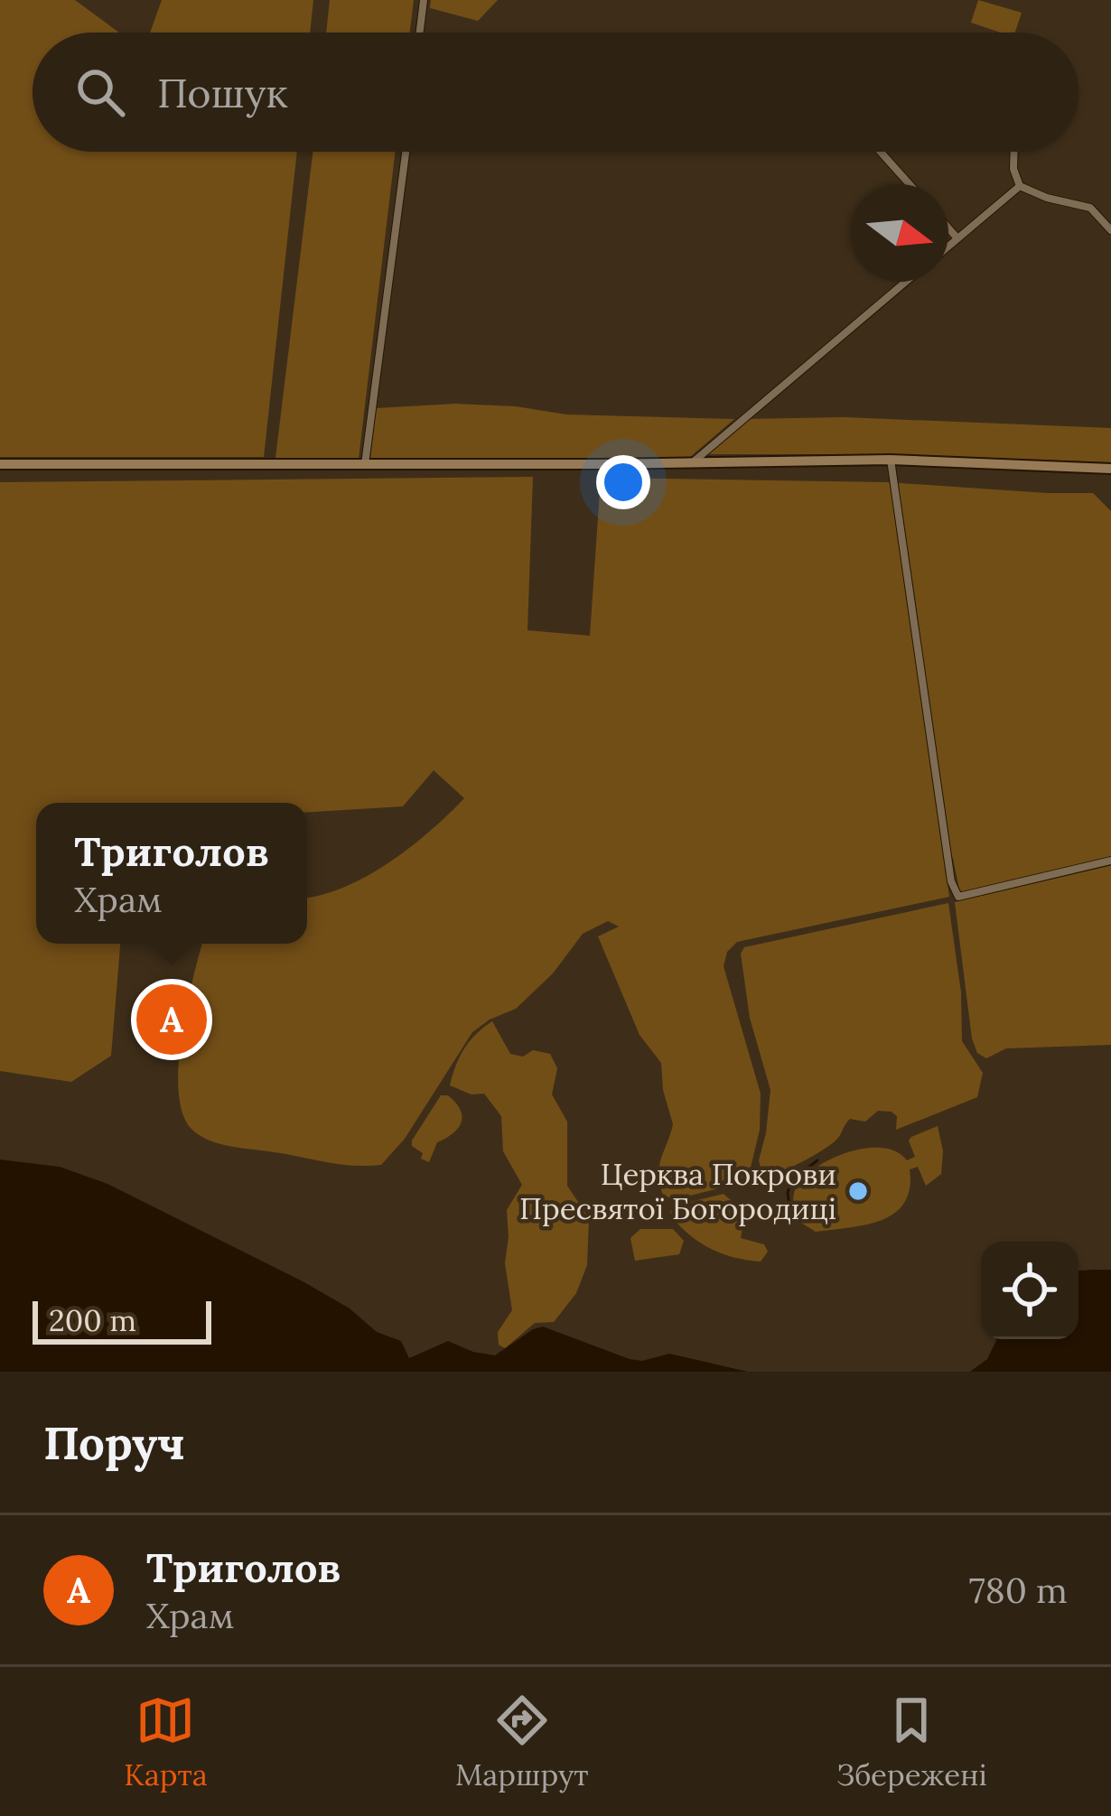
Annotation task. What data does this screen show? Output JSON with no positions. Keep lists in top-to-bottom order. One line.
{"places":["Церква Покрови Пресвятої Богородиці"],"scale_bar":"200 m","north":"right","page":{"search":"Пошук","popup":["Триголов","Храм"],"pins":"A","scale":"200 m","heading":"Поруч","list":[{"mark":"A","name":"Триголов","note":"Храм","value":"780 m"}],"nav":["Карта","Маршрут","Збережені"]}}
